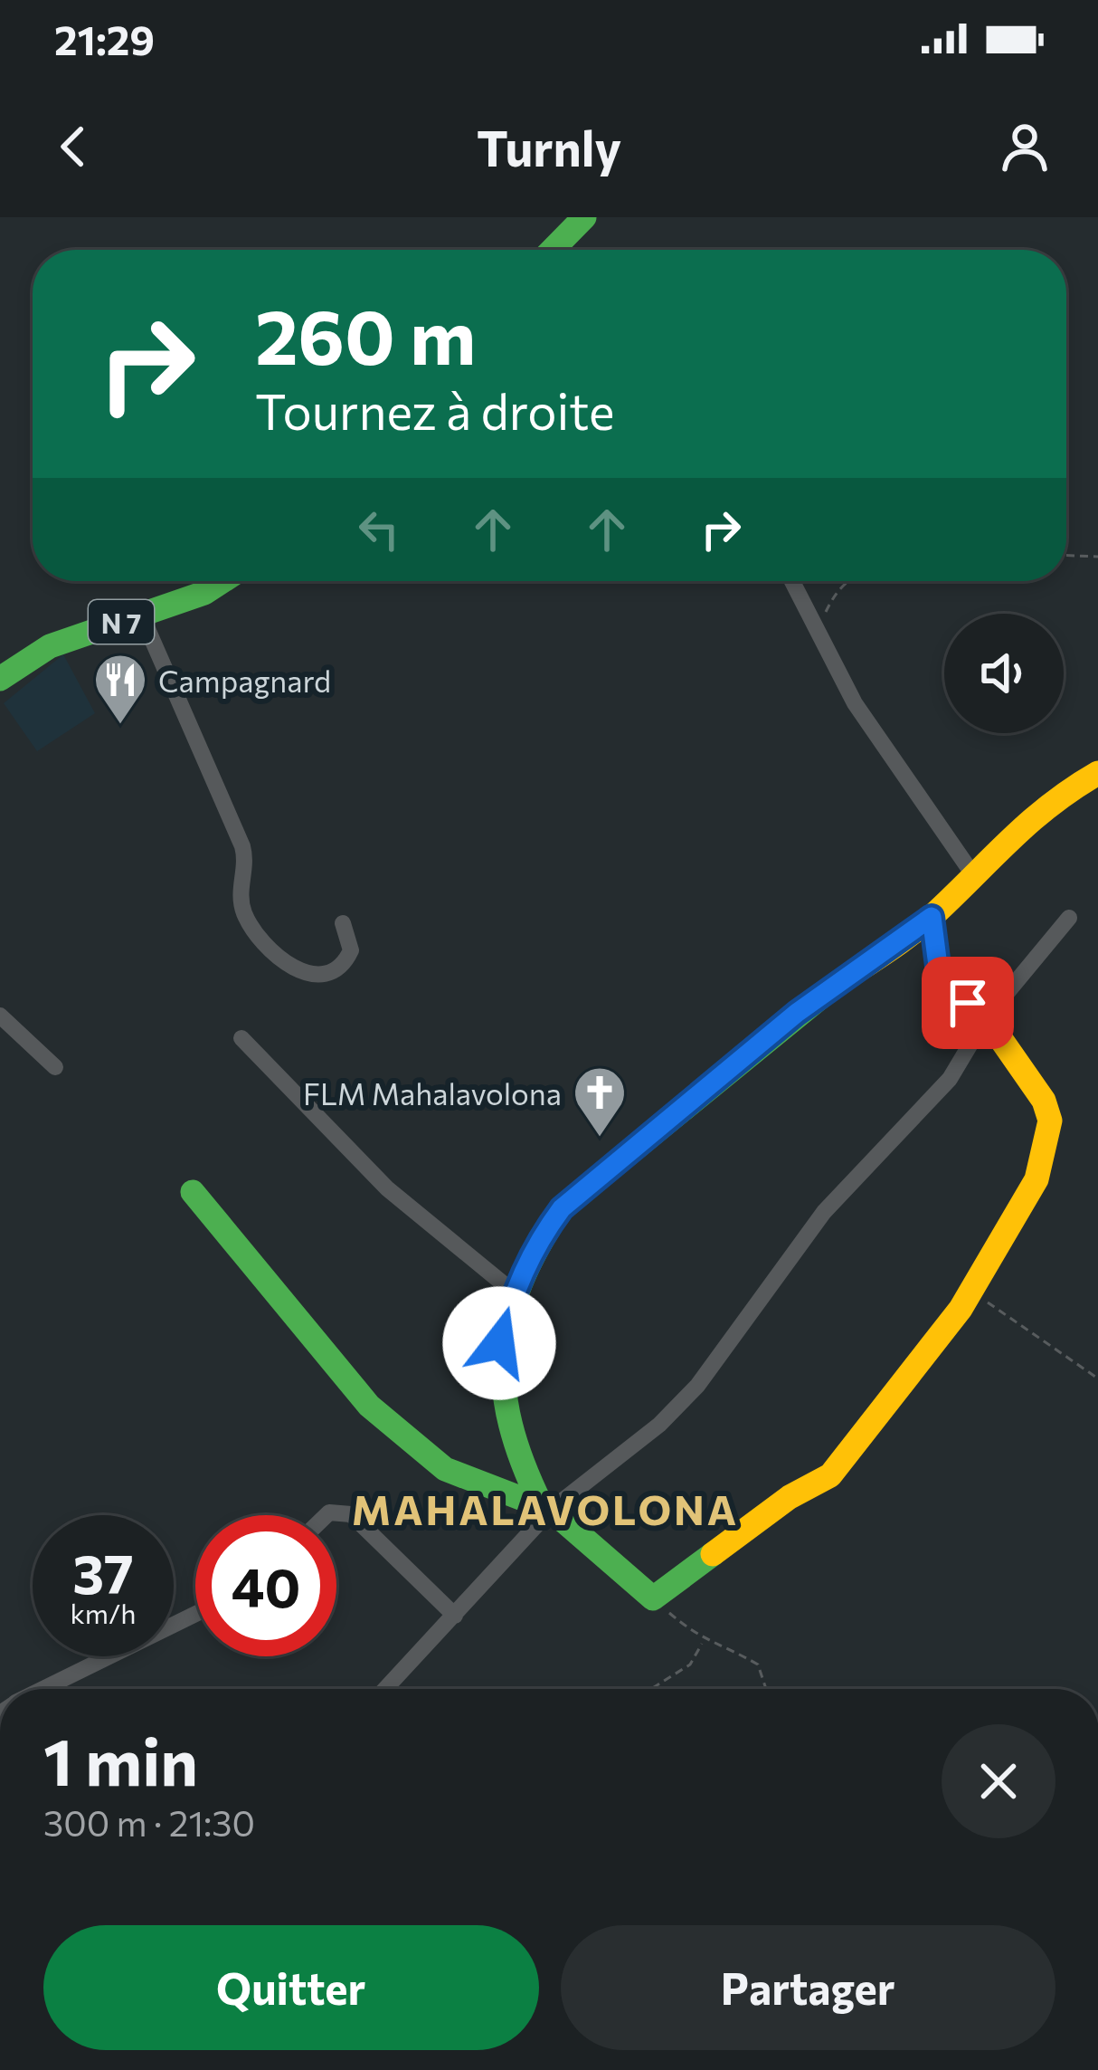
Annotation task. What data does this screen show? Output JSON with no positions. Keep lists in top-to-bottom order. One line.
{"streets":{"street":["N 7"]},"districts":["MAHALAVOLONA"],"places":{"restaurant":["Campagnard"],"church":["FLM Mahalavolona"]},"page":{"status":"21:29","header":"Turnly","turn":["260 m","Tournez à droite"],"speed":"37 km/h","limit":"40","heading":["1 min","300 m · 21:30"],"buttons":["Quitter","Partager"]}}
